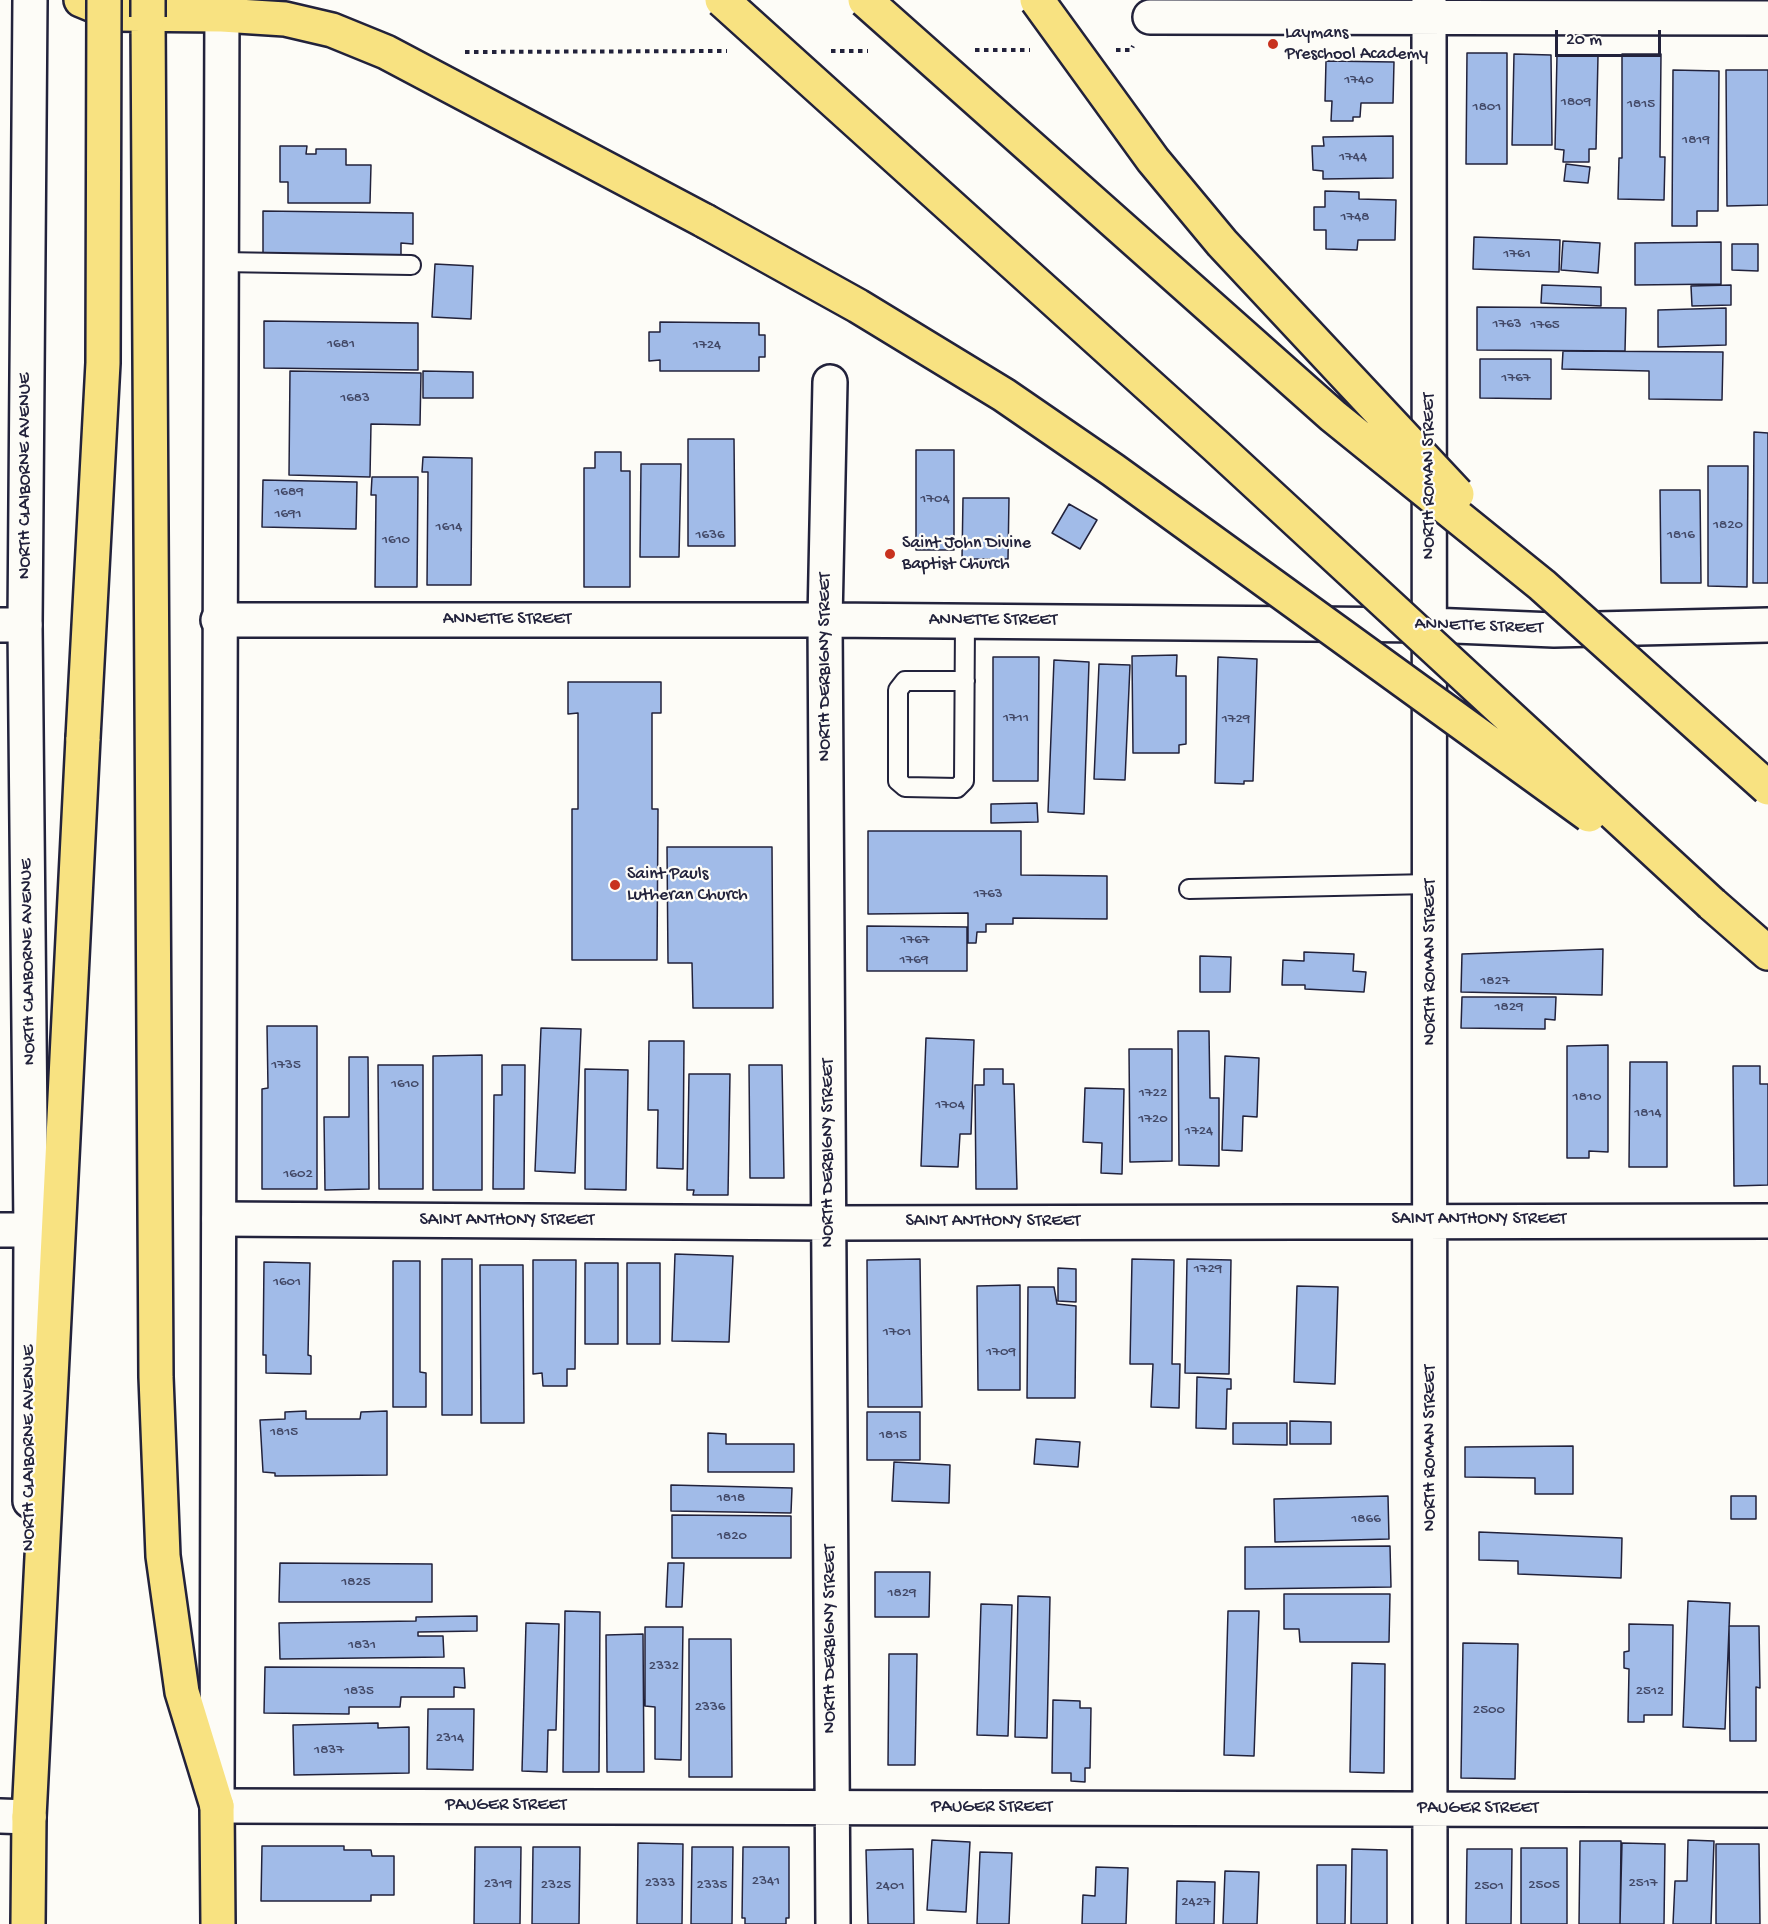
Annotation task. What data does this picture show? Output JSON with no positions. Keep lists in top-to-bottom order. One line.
{"streets":{"main road":["NORTH CLAIBORNE AVENUE"],"street":["NORTH ROMAN STREET","ANNETTE STREET","NORTH DERBIGNY STREET","SAINT ANTHONY STREET","PAUGER STREET"]},"crossings":[["NORTH ROMAN STREET","ANNETTE STREET"],["NORTH ROMAN STREET","SAINT ANTHONY STREET"],["NORTH ROMAN STREET","PAUGER STREET"],["ANNETTE STREET","NORTH DERBIGNY STREET"],["NORTH DERBIGNY STREET","SAINT ANTHONY STREET"],["NORTH DERBIGNY STREET","PAUGER STREET"]],"places":["Laymans Preschool Academy","Saint John Divine Baptist Church","Saint Pauls Lutheran Church"],"house_numbers":["1740","1809","1815","1801","1819","1744","1748","1761","1763","1765","1681","1724","1767","1683","1689","1704","1691","1820","1614","1636","1816","1610","1711","1729","1763","1767","1769","1827","1829","1735","1610","1722","1810","1704","1814","1720","1724","1602","1729","1601","1701","1709","1815","1815","1818","1866","1820","1825","1829","1831","2332","1835","2512","2336","2500","2314","1837","2341","2333","2517","2319","2325","2335","2505","2401","2501","2427"],"scale_bar":"20 m"}
